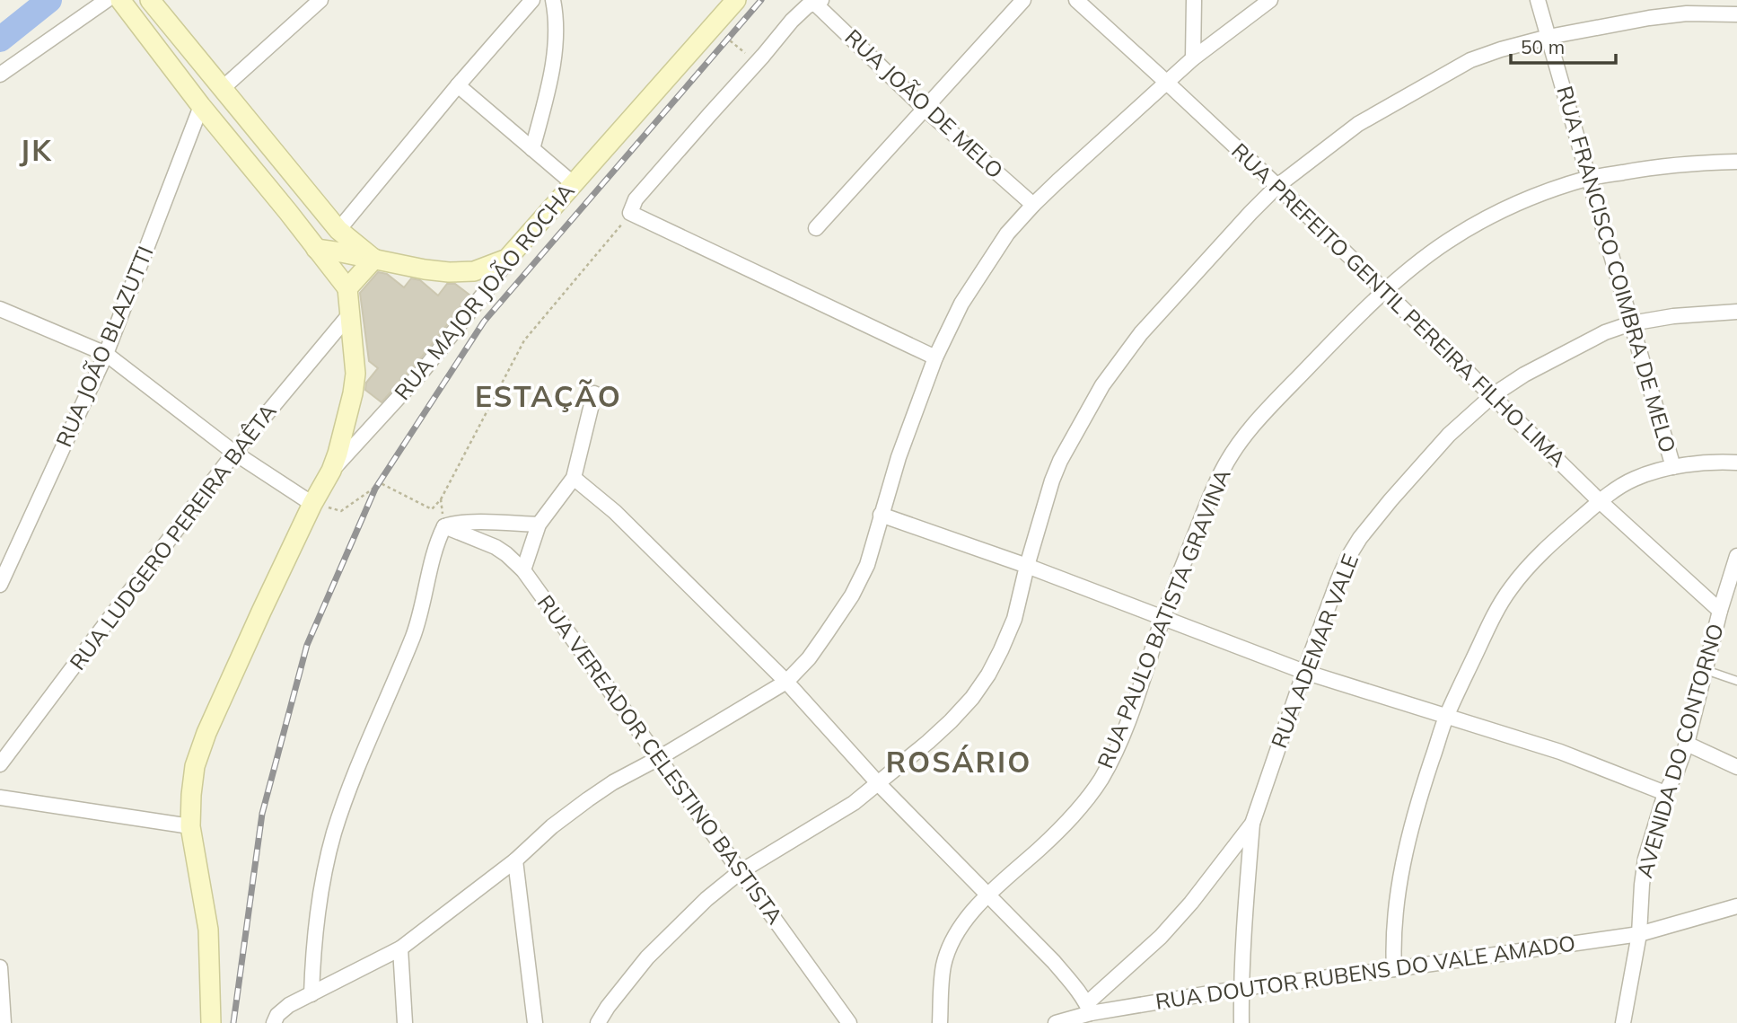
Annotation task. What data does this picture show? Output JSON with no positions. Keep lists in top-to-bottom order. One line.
{"streets":{"main road":["RUA MAJOR JOÃO ROCHA"],"street":["RUA JOÃO DE MELO","RUA FRANCISCO COIMBRA DE MELO","RUA PREFEITO GENTIL PEREIRA FILHO LIMA","RUA JOÃO BLAZUTTI","RUA LUDGERO PEREIRA BAÊTA","RUA PAULO BATISTA GRAVINA","RUA ADEMAR VALE","AVENIDA DO CONTORNO","RUA VEREADOR CELESTINO BASTISTA","RUA DOUTOR RUBENS DO VALE AMADO"]},"crossings":[["RUA FRANCISCO COIMBRA DE MELO","RUA PAULO BATISTA GRAVINA"],["RUA FRANCISCO COIMBRA DE MELO","RUA ADEMAR VALE"],["RUA MAJOR JOÃO ROCHA","RUA LUDGERO PEREIRA BAÊTA"],["RUA PREFEITO GENTIL PEREIRA FILHO LIMA","RUA PAULO BATISTA GRAVINA"],["RUA PREFEITO GENTIL PEREIRA FILHO LIMA","RUA ADEMAR VALE"],["RUA PREFEITO GENTIL PEREIRA FILHO LIMA","AVENIDA DO CONTORNO"],["RUA ADEMAR VALE","RUA DOUTOR RUBENS DO VALE AMADO"],["AVENIDA DO CONTORNO","RUA DOUTOR RUBENS DO VALE AMADO"]],"districts":["JK","ESTAÇÃO","ROSÁRIO"],"scale_bar":"50 m"}
